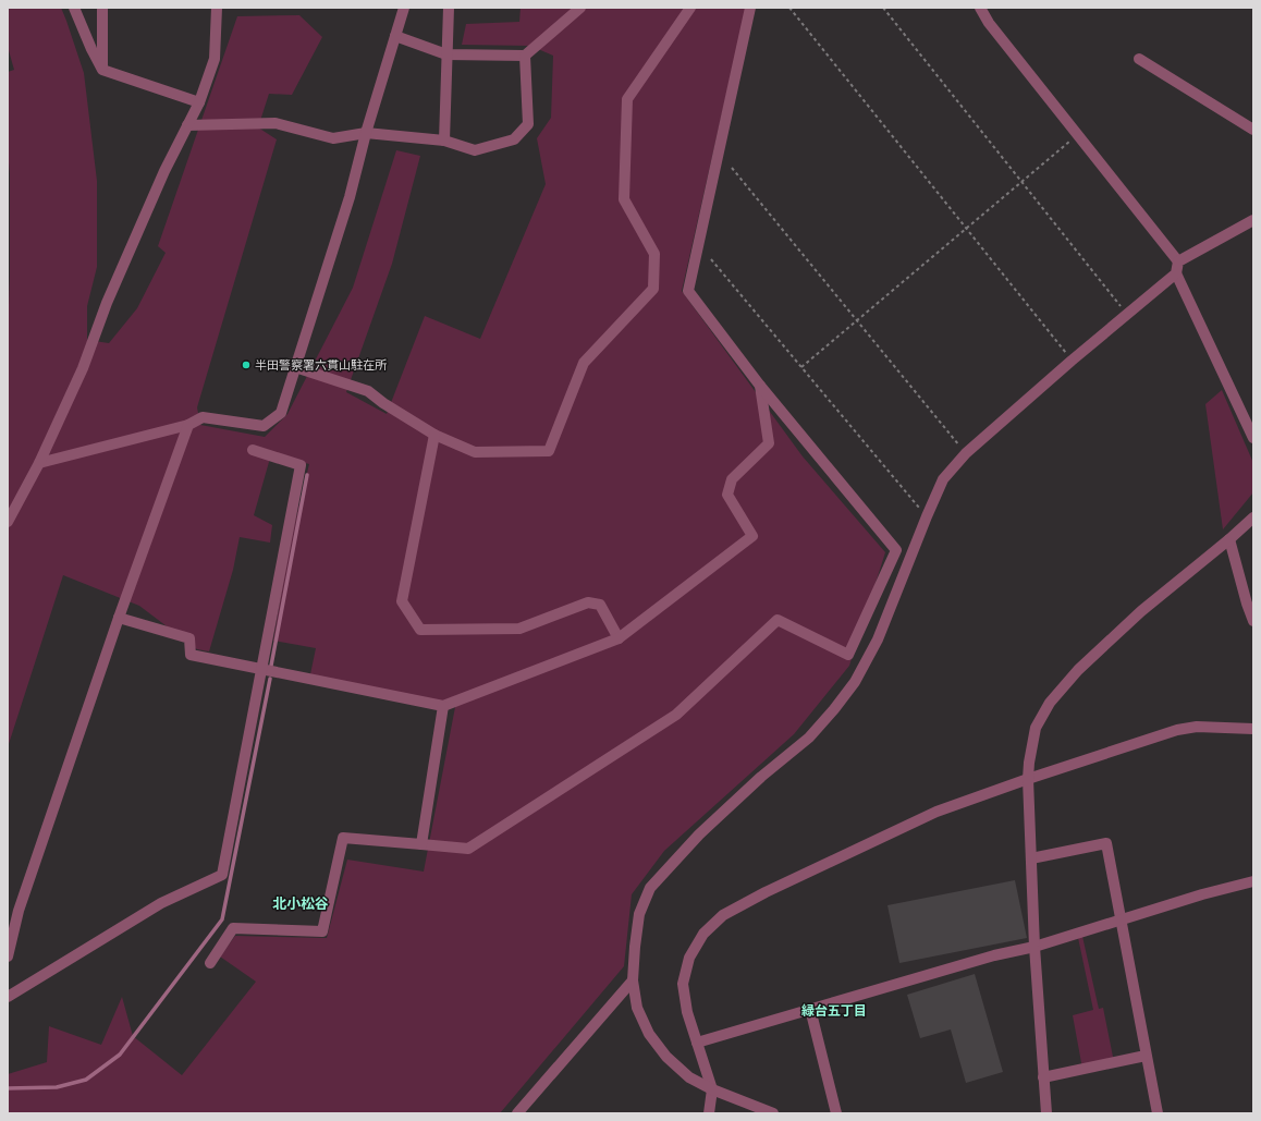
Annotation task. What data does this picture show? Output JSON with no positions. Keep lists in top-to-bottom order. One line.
{"districts":["北小松谷","緑台五丁目"],"places":["半田警察署六貫山駐在所"]}
